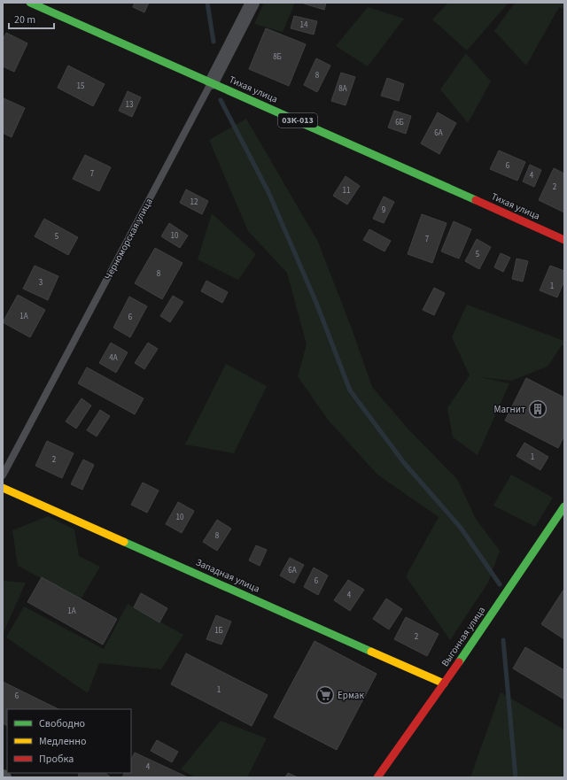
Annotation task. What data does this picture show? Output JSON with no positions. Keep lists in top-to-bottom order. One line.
{"streets":{"street":["Тихая улица","03К-013","Черноморская улица","Западная улица","Выгонная улица"]},"crossings":[["Тихая улица","Черноморская улица"],["Западная улица","Выгонная улица"]],"places":{"building":["Магнит"],"supermarket":["Ермак"]},"house_numbers":["14","8Б","8","15","8А","13","6Б","6А","6","7","4","2","11","12","9","10","5","7","5","8","3","1","1А","6","4А","1","2","10","8","6А","6","4","1А","1Б","2","1","6","4"],"legend":["Свободно","Медленно","Пробка"],"scale_bar":"20 m"}
